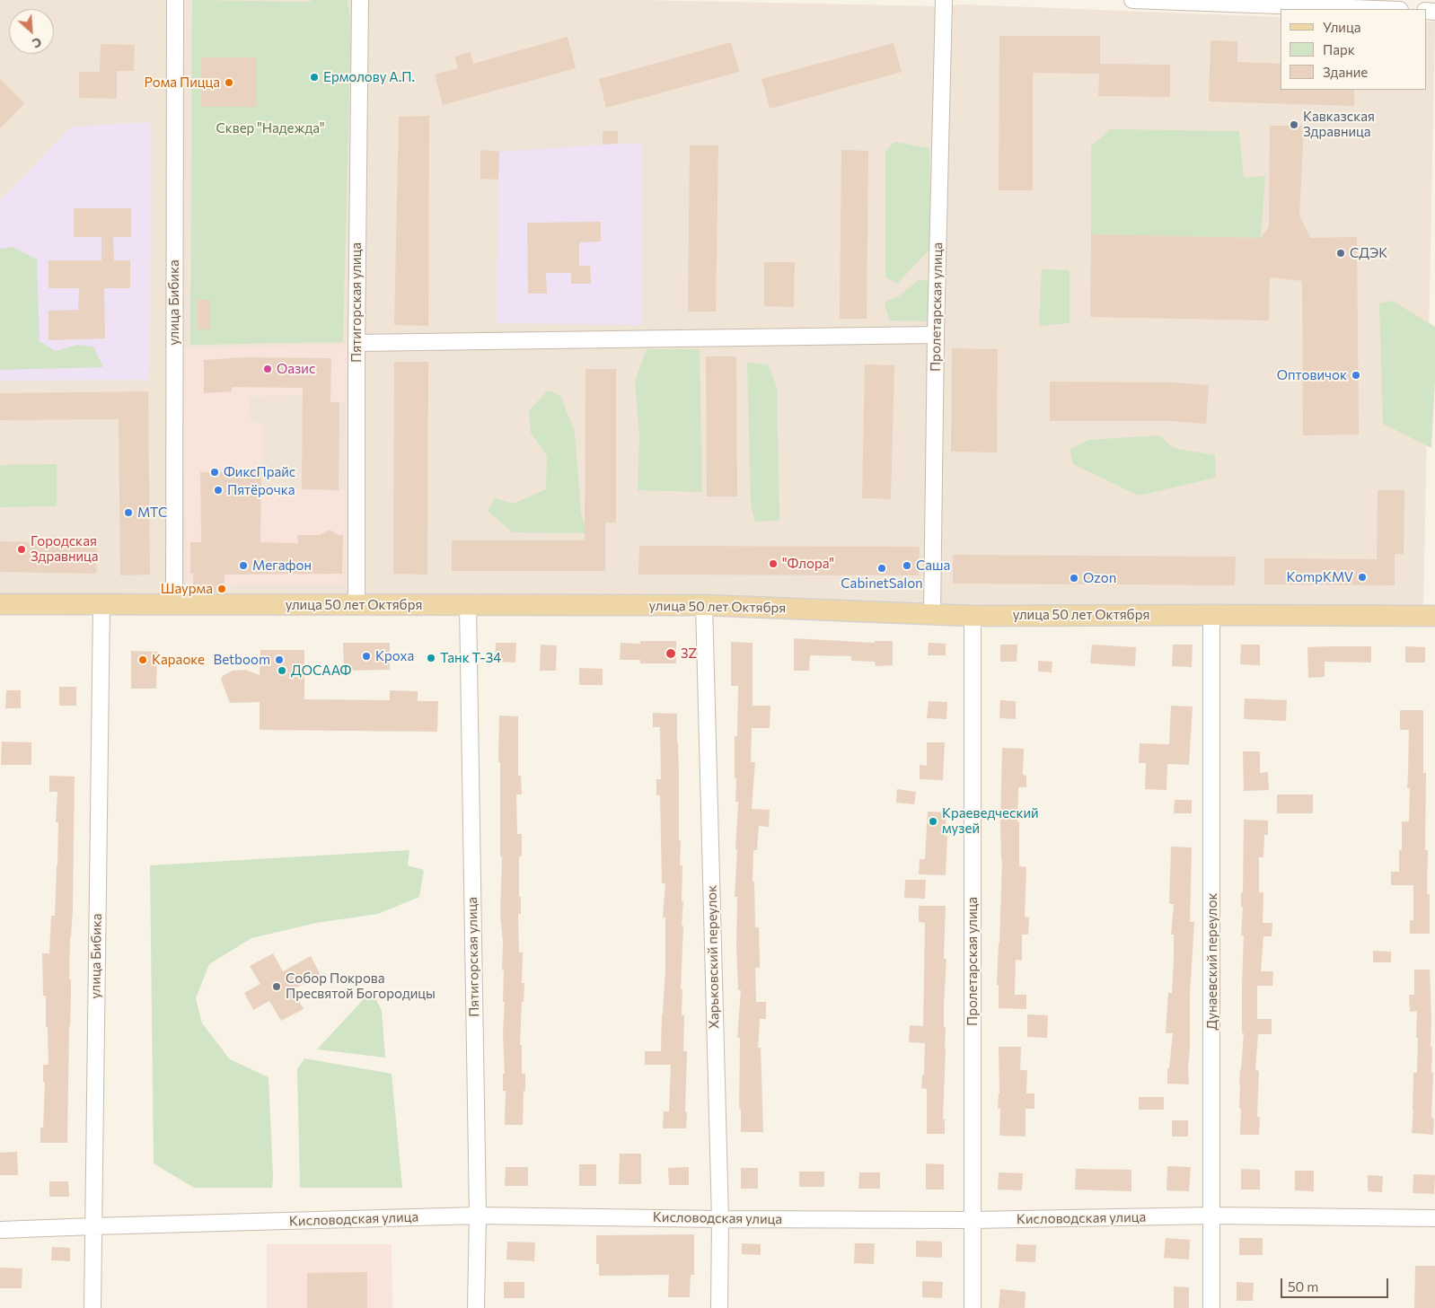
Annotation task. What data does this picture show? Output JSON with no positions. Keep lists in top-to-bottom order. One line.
{"streets":{"main road":["улица 50 лет Октября"],"street":["улица Бибика","Пятигорская улица","Пролетарская улица","Харьковский переулок","Дунаевский переулок","Кисловодская улица"]},"crossings":[["улица Бибика","улица 50 лет Октября"],["улица Бибика","Кисловодская улица"],["Пятигорская улица","улица 50 лет Октября"],["Пятигорская улица","Кисловодская улица"],["Пролетарская улица","улица 50 лет Октября"],["Пролетарская улица","Кисловодская улица"],["улица 50 лет Октября","Харьковский переулок"],["улица 50 лет Октября","Дунаевский переулок"],["Харьковский переулок","Кисловодская улица"],["Дунаевский переулок","Кисловодская улица"]],"parks":["Сквер \"Надежда\""],"places":["Ермолову А.П.","Рома Пицца","Кавказская Здравница","СДЭК","Оазис","Оптовичок","ФиксПрайс","Пятёрочка","МТС","Городская Здравница","\"Флора\"","Мегафон","Саша","CabinetSalon","KompKMV","Ozon","Шаурма","3Z","Кроха","Танк Т-34","Караоке","Betboom","ДОСААФ","Краеведческий музей","Собор Покрова Пресвятой Богородицы"],"legend":["Улица","Парк","Здание"],"scale_bar":"50 m","north":"bottom right"}
